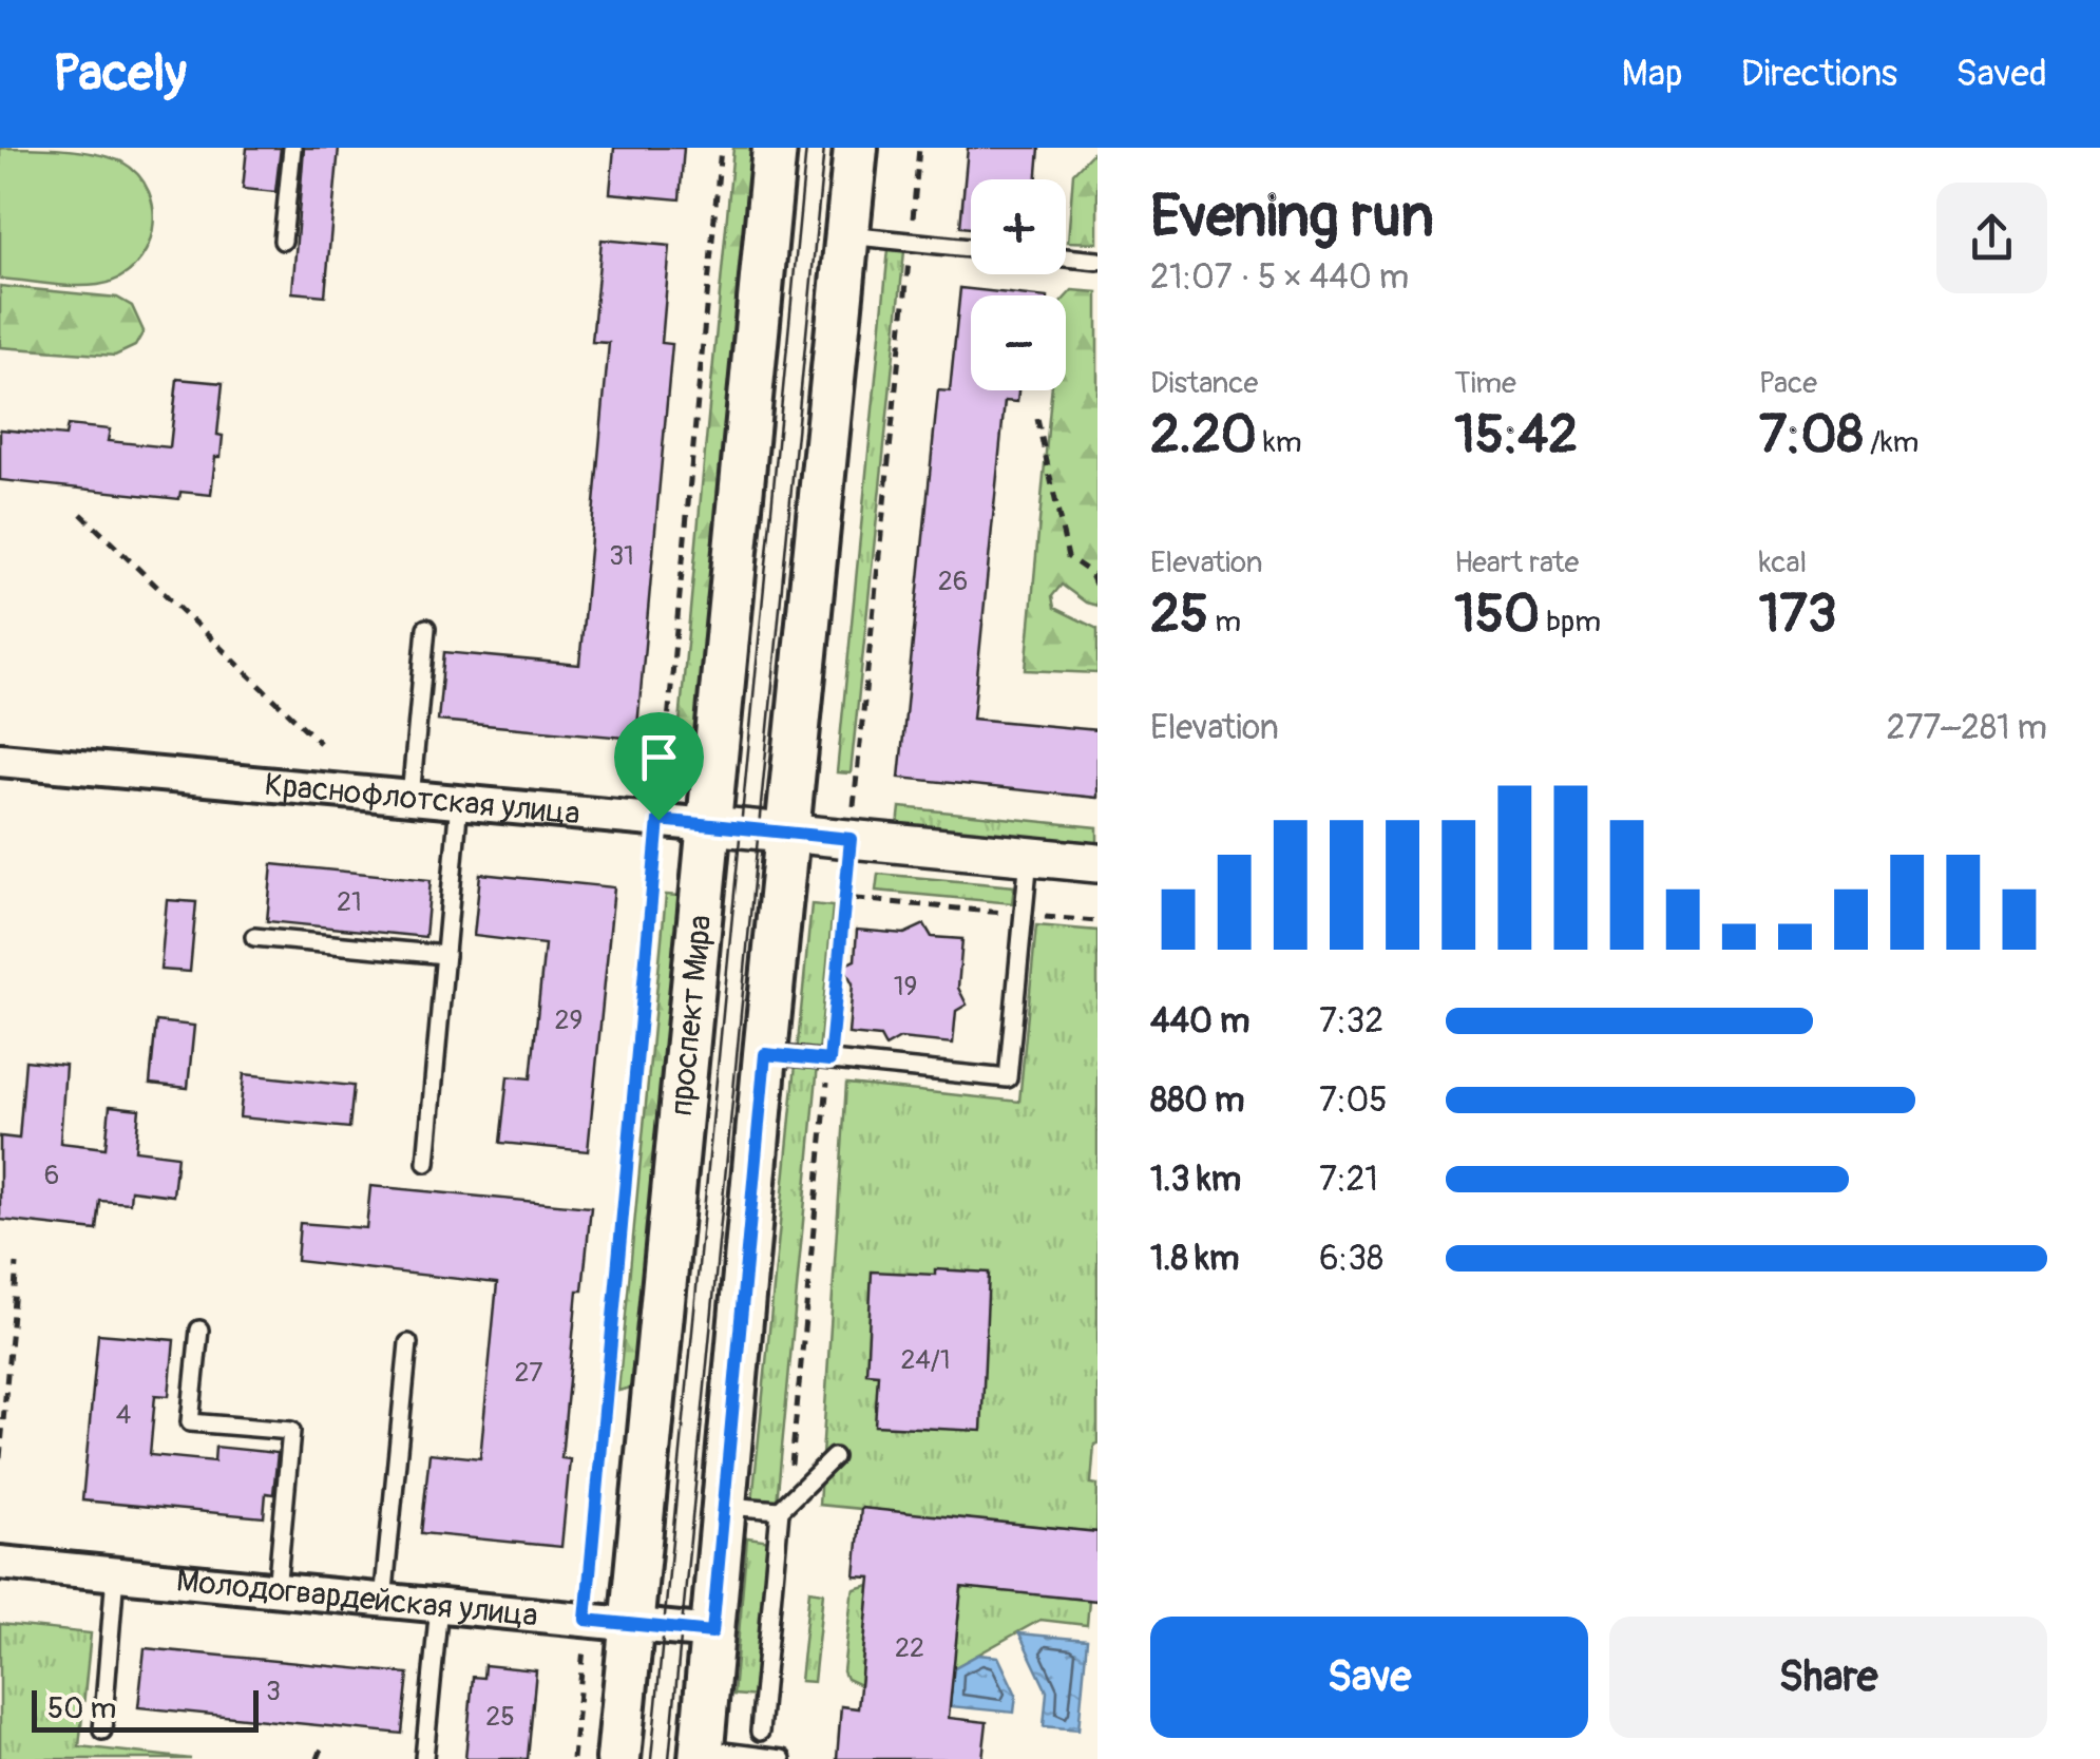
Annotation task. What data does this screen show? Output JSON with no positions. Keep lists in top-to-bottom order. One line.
{"streets":{"main road":["проспект Мира"],"street":["Краснофлотская улица","Молодогвардейская улица"]},"crossings":[["Краснофлотская улица","проспект Мира"],["проспект Мира","Молодогвардейская улица"]],"house_numbers":["31","26","21","19","29","6","24/1","27","4","22","3","25"],"scale_bar":"50 m","page":{"header":"Pacely","nav":["Map","Directions","Saved"],"heading":["Evening run","21:07 · 5 × 440 m"],"map_buttons":["+","−"],"stats":[["Distance","2.20 km"],["Time","15:42"],["Pace","7:08 /km"],["Elevation","25 m"],["Heart rate","150 bpm"],["kcal","173"]],"chart":["Elevation","277–281 m"],"list":[{"name":"440 m","note":"7:32"},{"name":"880 m","note":"7:05"},{"name":"1.3 km","note":"7:21"},{"name":"1.8 km","note":"6:38"}],"buttons":["Save","Share"],"scale":"50 m"}}
